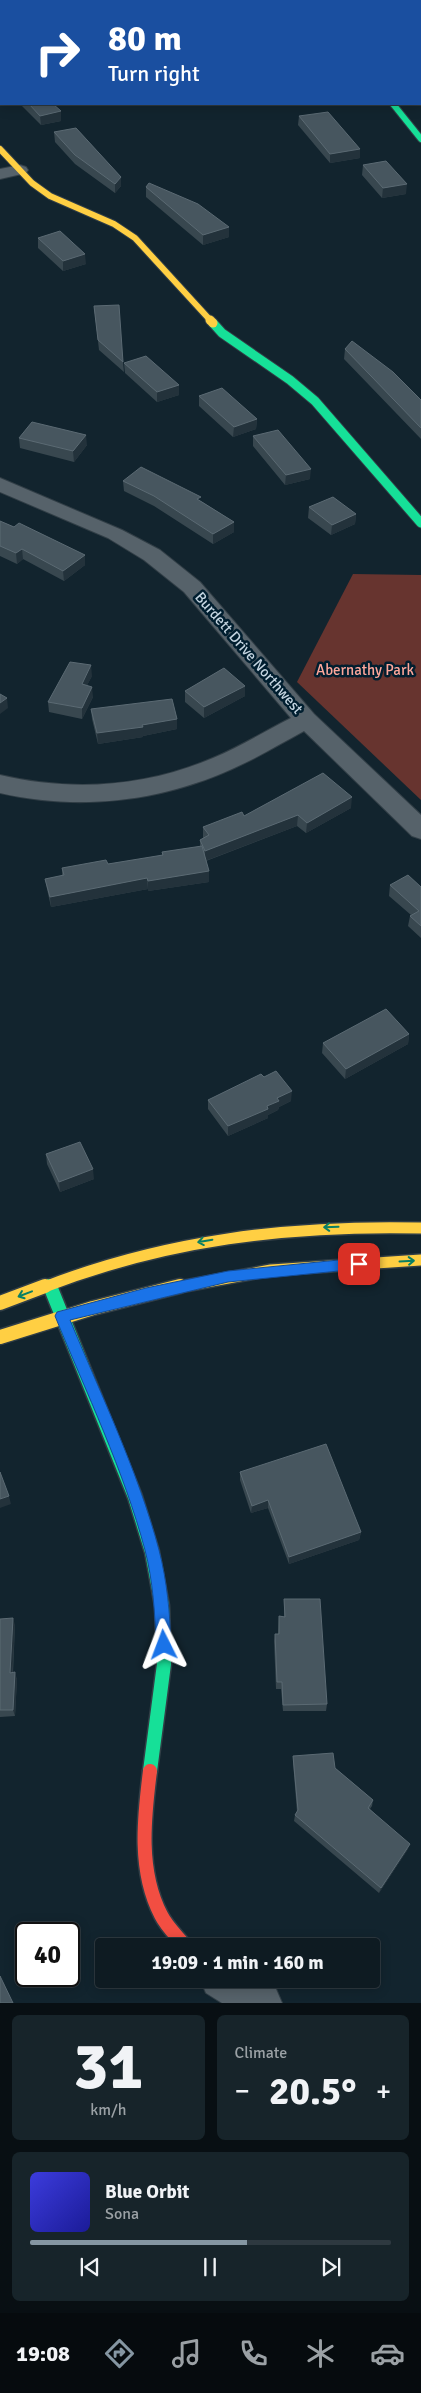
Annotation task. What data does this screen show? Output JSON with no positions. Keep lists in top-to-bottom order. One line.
{"streets":{"street":["Burdett Drive Northwest"]},"parks":["Abernathy Park"],"page":{"turn":["80 m","Turn right"],"limit":"40","trip":"19:09 · 1 min · 160 m","tile":[["31","km/h"],"Climate"],"heat":["−","20.5°","+"],"song":["Blue Orbit","Sona"],"tabs":"19:08"}}
